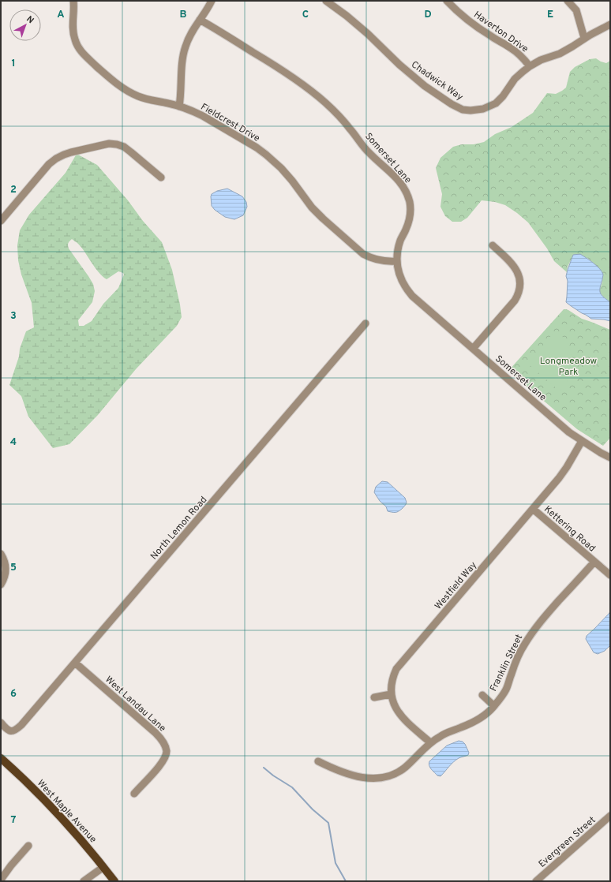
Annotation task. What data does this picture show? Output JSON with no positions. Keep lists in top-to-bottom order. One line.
{"streets":{"main road":["West Maple Avenue"],"street":["Haverton Drive","Chadwick Way","Fieldcrest Drive","Somerset Lane","North Lemon Road","Kettering Road","Westfield Way","Franklin Street","West Landau Lane","Evergreen Street"]},"crossings":[["Haverton Drive","Chadwick Way"],["Fieldcrest Drive","Somerset Lane"],["Somerset Lane","Westfield Way"],["North Lemon Road","West Landau Lane"],["Kettering Road","Westfield Way"],["Kettering Road","Franklin Street"],["Westfield Way","Franklin Street"]],"parks":["Longmeadow Park"],"north":"top right","grid":{"columns":["A","B","C","D","E"],"rows":["1","2","3","4","5","6","7"]}}
